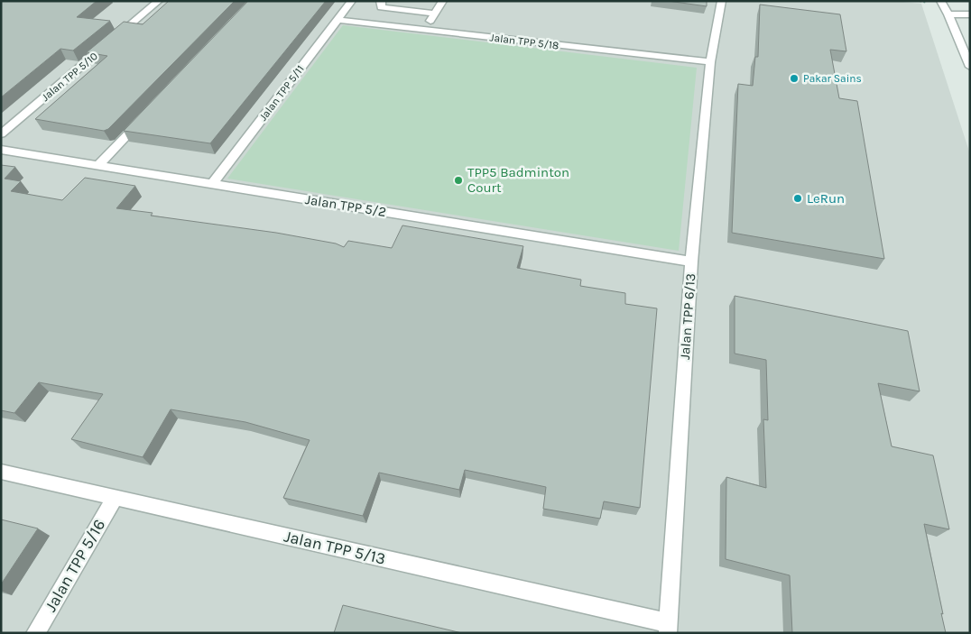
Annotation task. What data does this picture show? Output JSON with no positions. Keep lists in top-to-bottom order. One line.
{"streets":{"street":["Jalan TPP 5/18","Jalan TPP 5/10","Jalan TPP 5/11","Jalan TPP 5/2","Jalan TPP 6/13","Jalan TPP 5/13","Jalan TPP 5/16"]},"crossings":[["Jalan TPP 5/18","Jalan TPP 5/11"],["Jalan TPP 5/18","Jalan TPP 6/13"],["Jalan TPP 5/11","Jalan TPP 5/2"],["Jalan TPP 5/2","Jalan TPP 6/13"],["Jalan TPP 6/13","Jalan TPP 5/13"],["Jalan TPP 5/13","Jalan TPP 5/16"]],"places":["Pakar Sains","TPP5 Badminton Court","LeRun"]}
